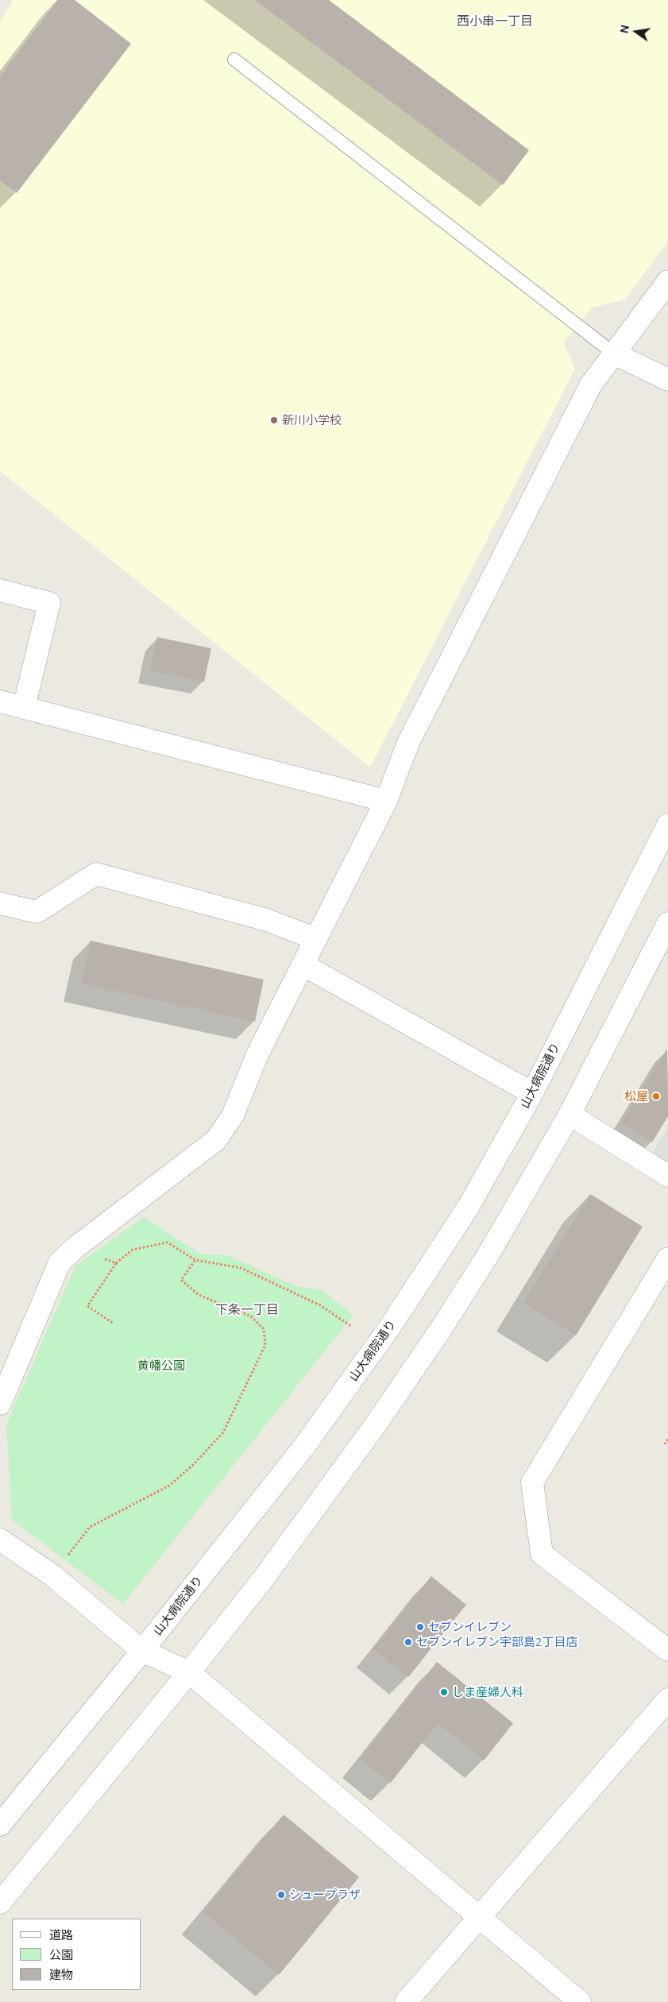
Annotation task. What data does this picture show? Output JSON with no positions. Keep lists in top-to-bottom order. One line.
{"streets":{"street":["山大病院通り"]},"districts":["西小串一丁目","下条一丁目"],"parks":["黄幡公園"],"places":["新川小学校","松屋","セブンイレブン","セブンイレブン宇部島2丁目店","しま産婦人科","シュープラザ"],"legend":["道路","公園","建物"],"north":"left"}
